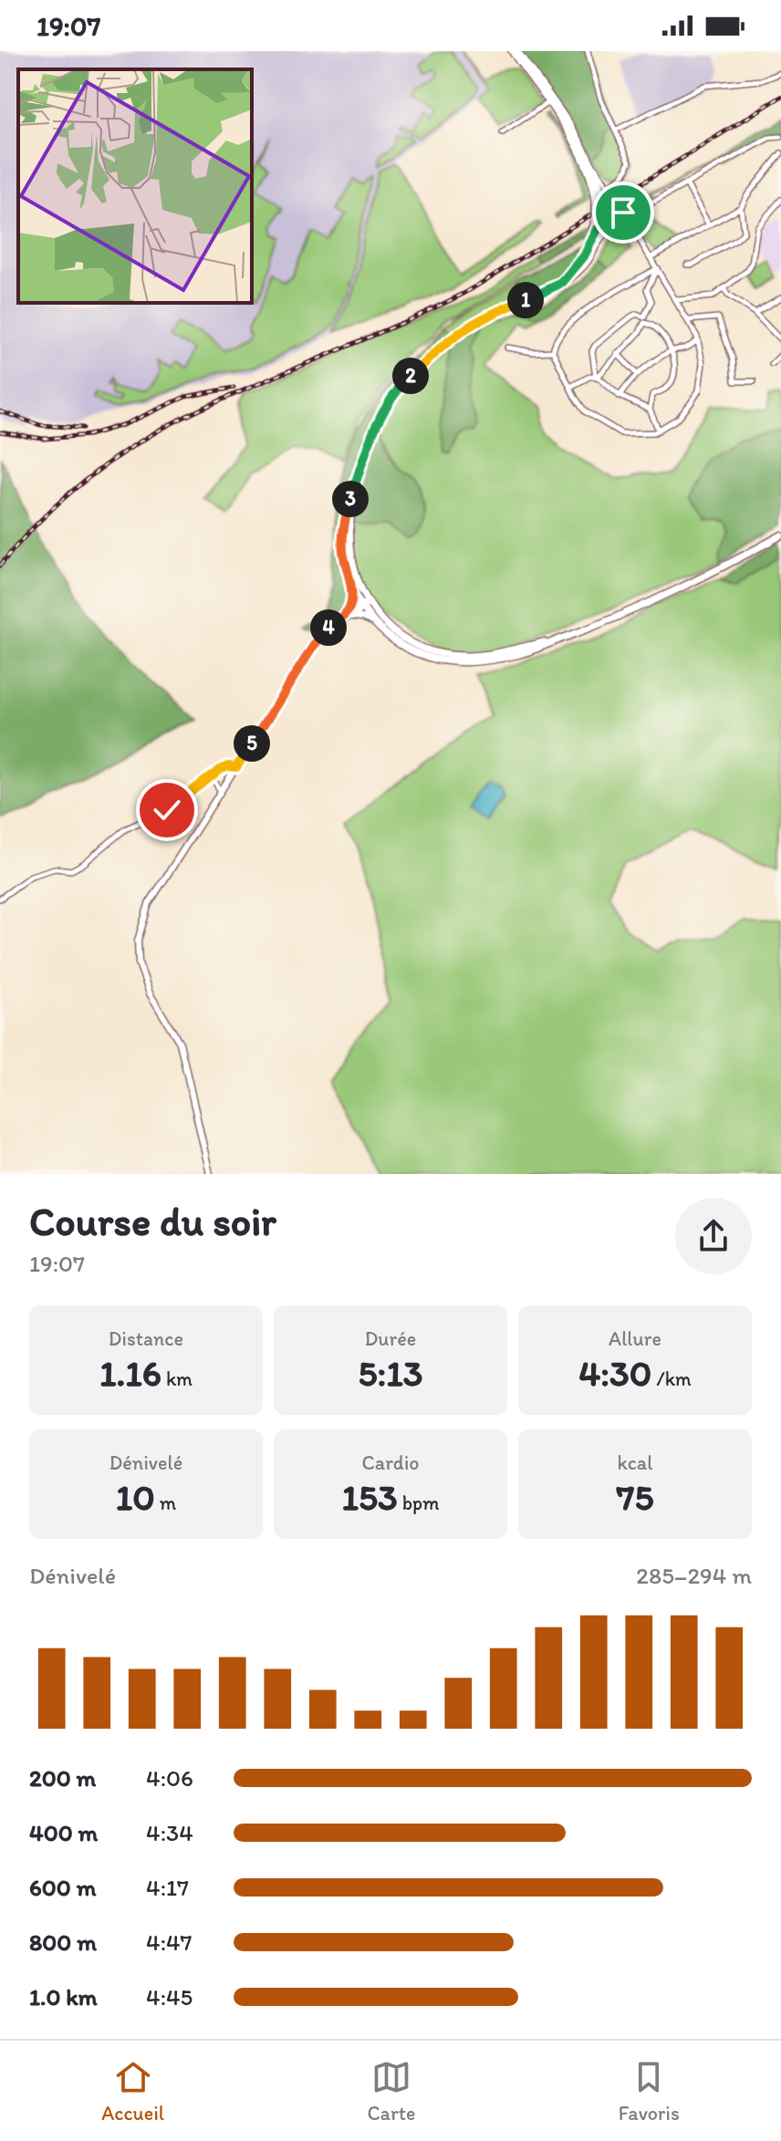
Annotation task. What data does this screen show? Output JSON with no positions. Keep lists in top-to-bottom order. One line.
{"page":{"status":"19:07","pins":["1","2","3","4","5"],"heading":["Course du soir","19:07"],"stats":[["Distance","1.16 km"],["Durée","5:13"],["Allure","4:30 /km"],["Dénivelé","10 m"],["Cardio","153 bpm"],["kcal","75"]],"chart":["Dénivelé","285–294 m"],"list":[{"name":"200 m","note":"4:06"},{"name":"400 m","note":"4:34"},{"name":"600 m","note":"4:17"},{"name":"800 m","note":"4:47"},{"name":"1.0 km","note":"4:45"}],"tabs":["Accueil","Carte","Favoris"]}}
